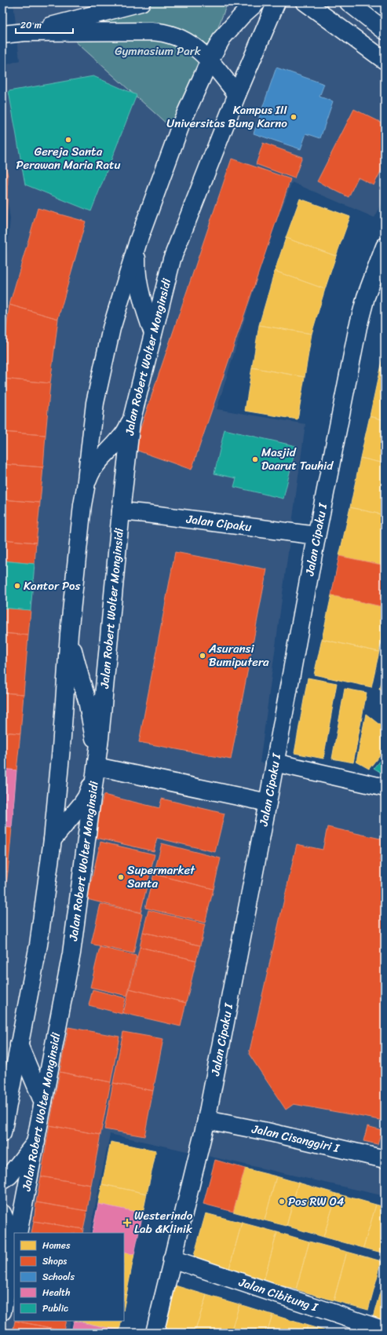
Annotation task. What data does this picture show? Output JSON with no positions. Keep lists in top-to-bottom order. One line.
{"streets":{"main road":["Jalan Robert Wolter Monginsidi","Jalan Cipaku","Jalan Cipaku I","Jalan Cisanggiri I","Jalan Cibitung I"]},"crossings":[["Jalan Robert Wolter Monginsidi","Jalan Cipaku"],["Jalan Cipaku","Jalan Cipaku I"],["Jalan Cipaku I","Jalan Cisanggiri I"],["Jalan Cipaku I","Jalan Cibitung I"]],"parks":["Gymnasium Park"],"places":{"other":["Kampus III Universitas Bung Karno","Gereja Santa Perawan Maria Ratu","Masjid Daarut Tauhid","Kantor Pos","Asuransi Bumiputera","Supermarket Santa","Pos RW 04"],"health":["Westerindo Lab &Klinik"]},"legend":["Homes","Shops","Schools","Health","Public"],"scale_bar":"20 m"}
